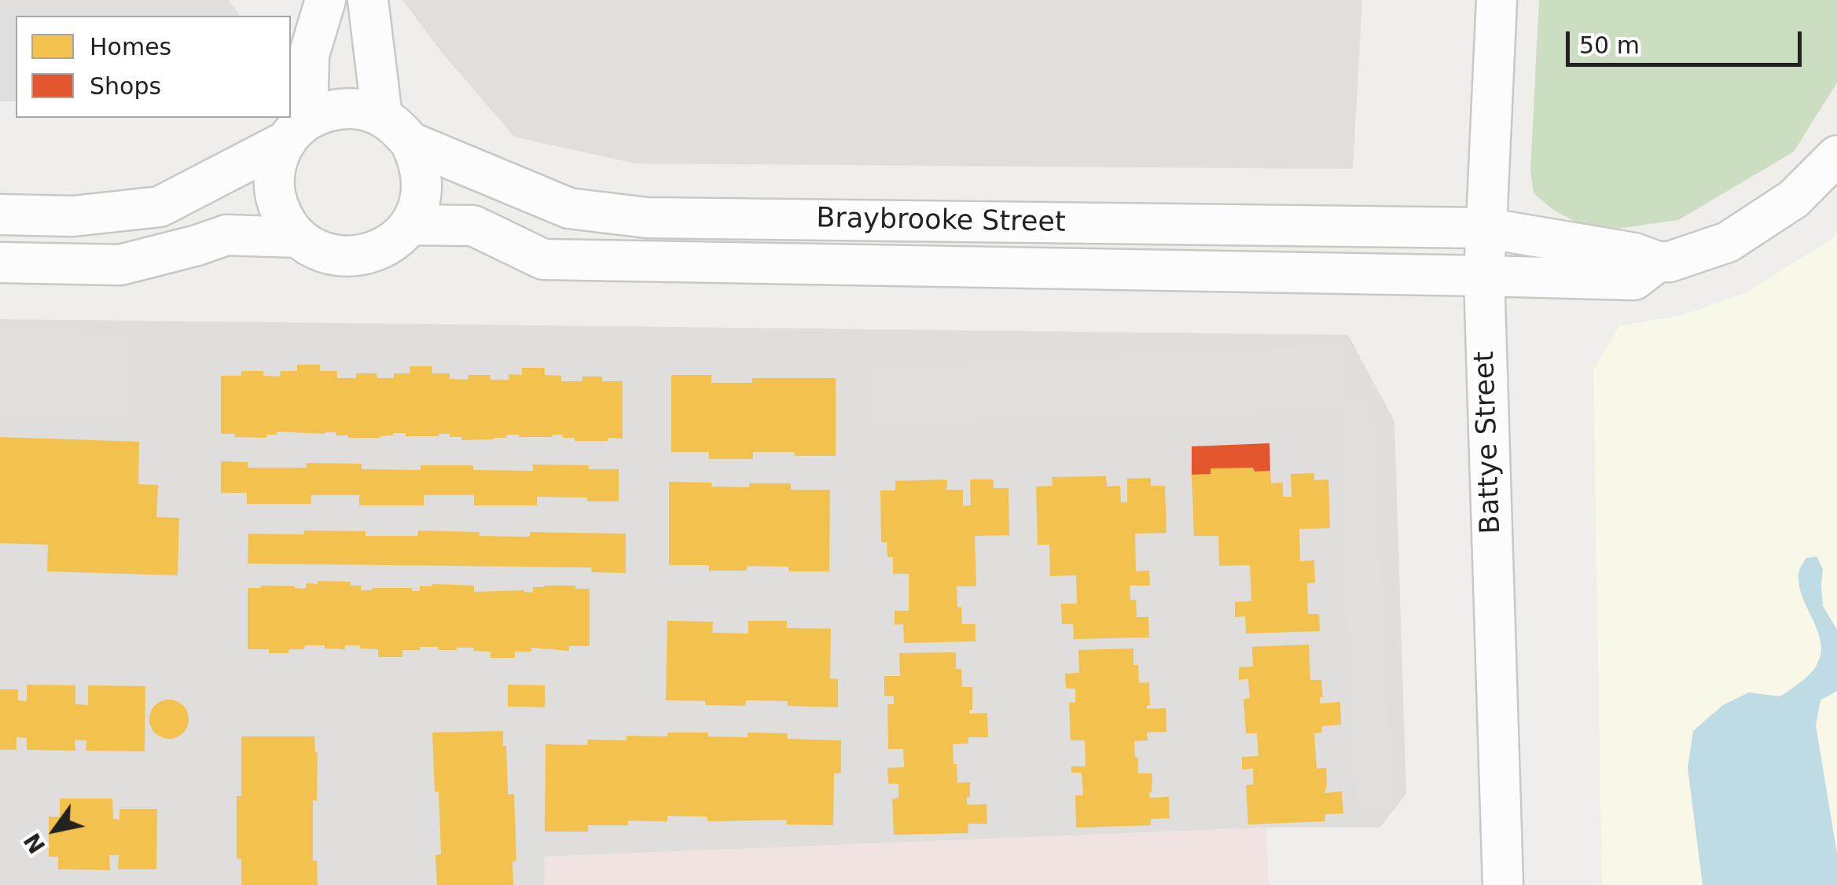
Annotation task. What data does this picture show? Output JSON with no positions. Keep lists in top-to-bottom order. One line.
{"streets":{"street":["Braybrooke Street","Battye Street"]},"crossings":[["Braybrooke Street","Battye Street"]],"legend":["Homes","Shops"],"scale_bar":"50 m","north":"bottom left"}
